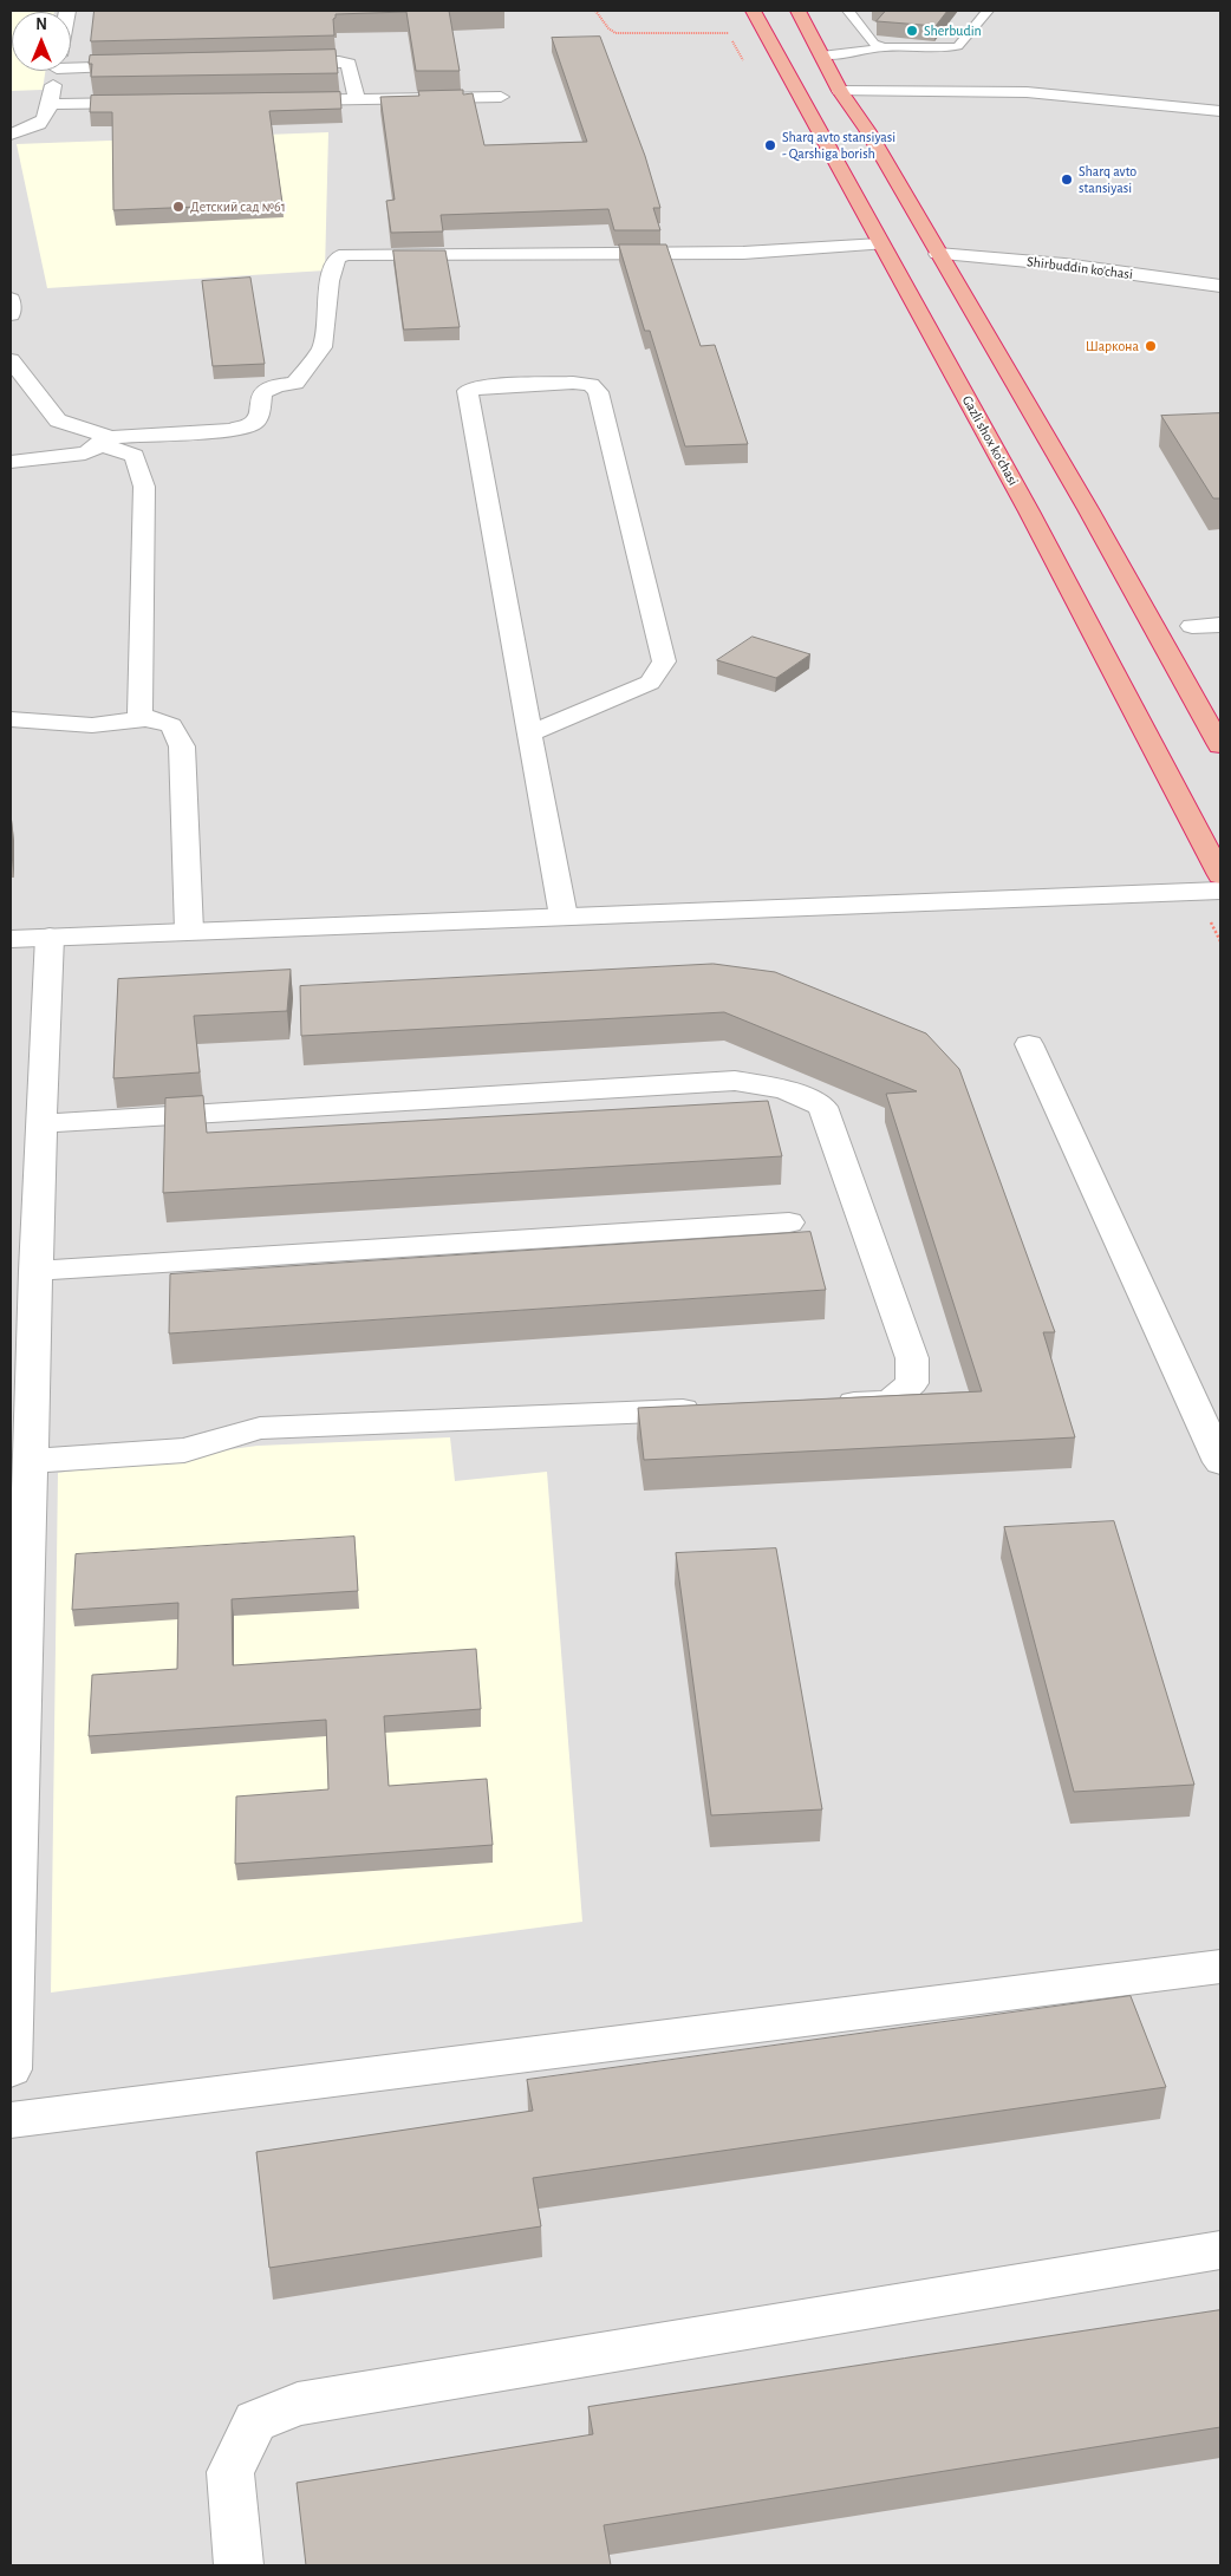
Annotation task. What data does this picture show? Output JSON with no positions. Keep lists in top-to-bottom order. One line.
{"streets":{"highway":["Gazli shox ko'chasi"],"street":["Shirbuddin ko'chasi"]},"places":["Sherbudin","Sharq avto stansiyasi - Qarshiga borish","Sharq avto stansiyasi","Детский сад №61","Шаркона"],"north":"top"}
